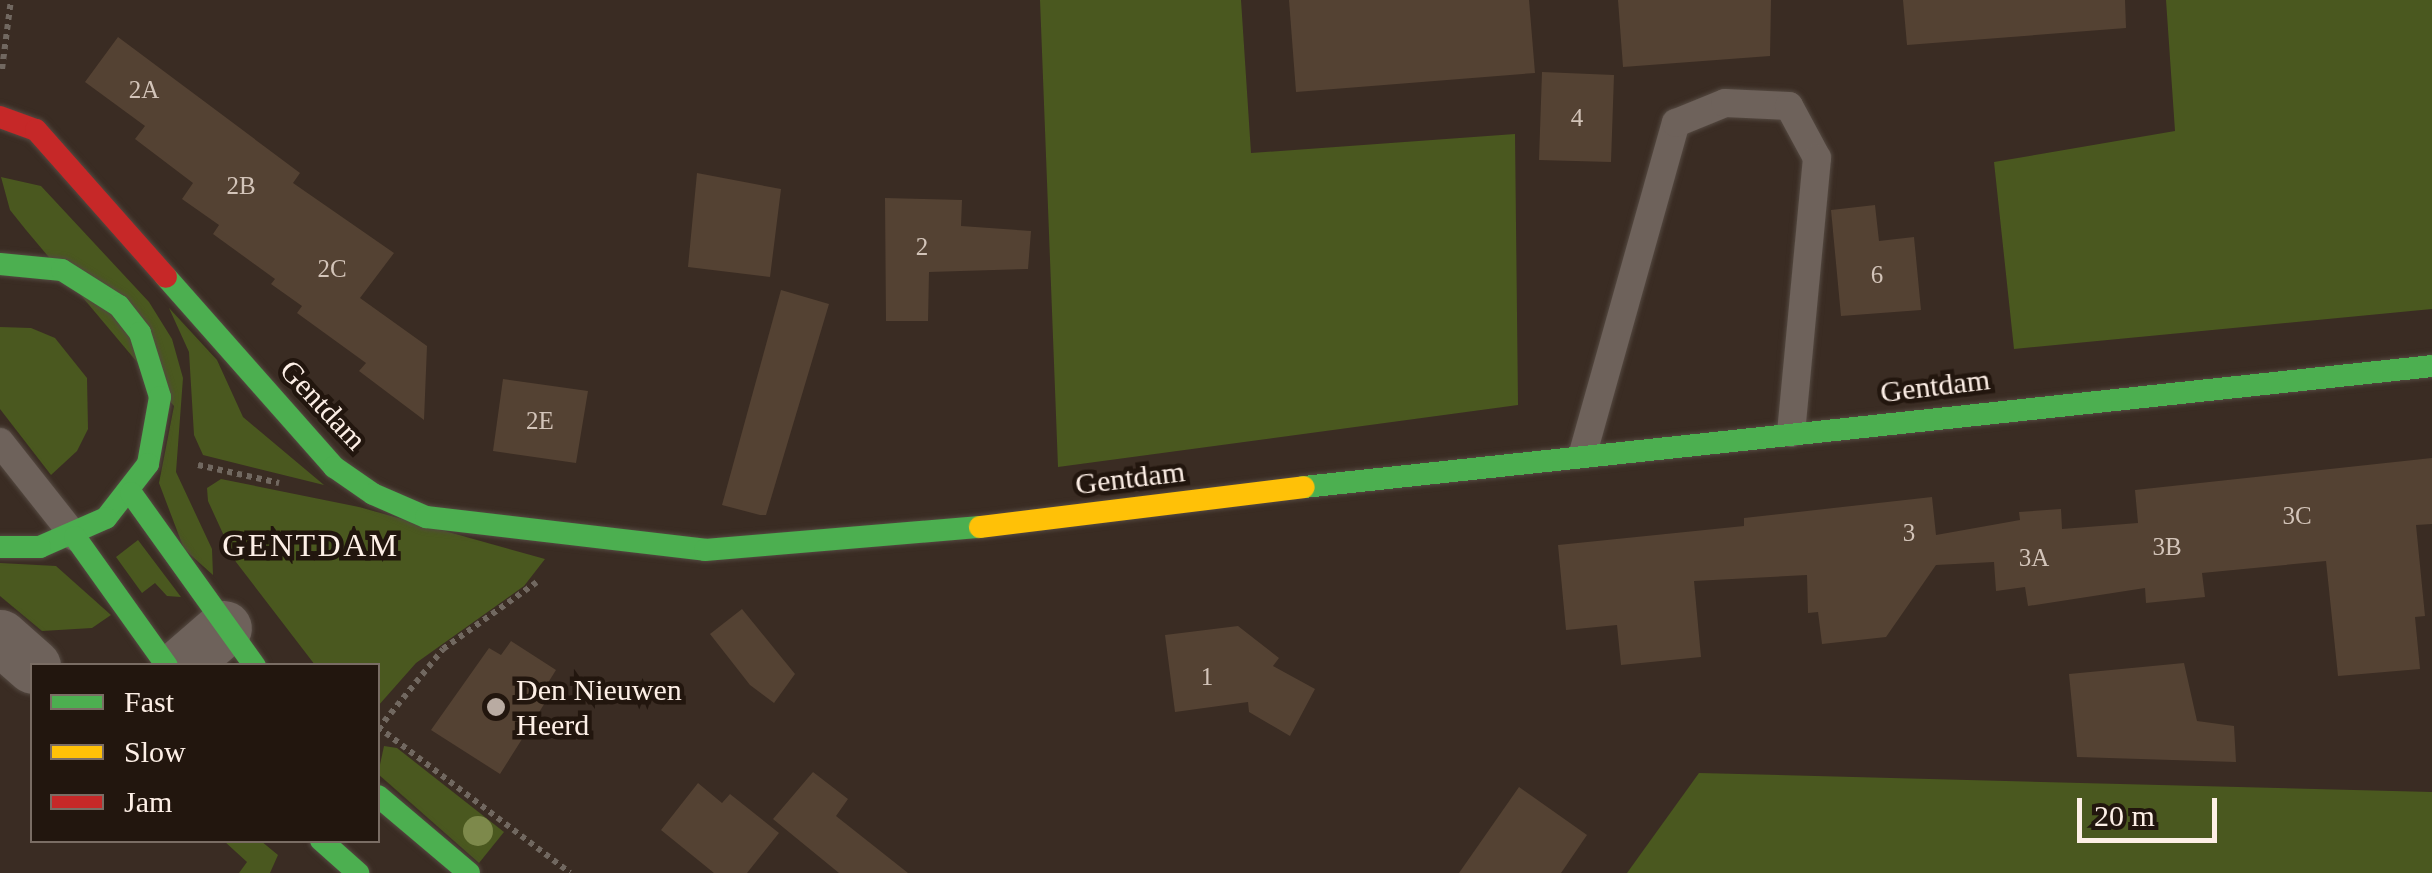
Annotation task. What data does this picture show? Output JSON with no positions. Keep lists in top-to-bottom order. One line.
{"streets":{"street":["Gentdam"]},"districts":["GENTDAM"],"places":["Den Nieuwen Heerd"],"house_numbers":["2A","4","2B","2","2C","6","2E","3C","3","3B","3A","1"],"legend":["Fast","Slow","Jam"],"scale_bar":"20 m"}
